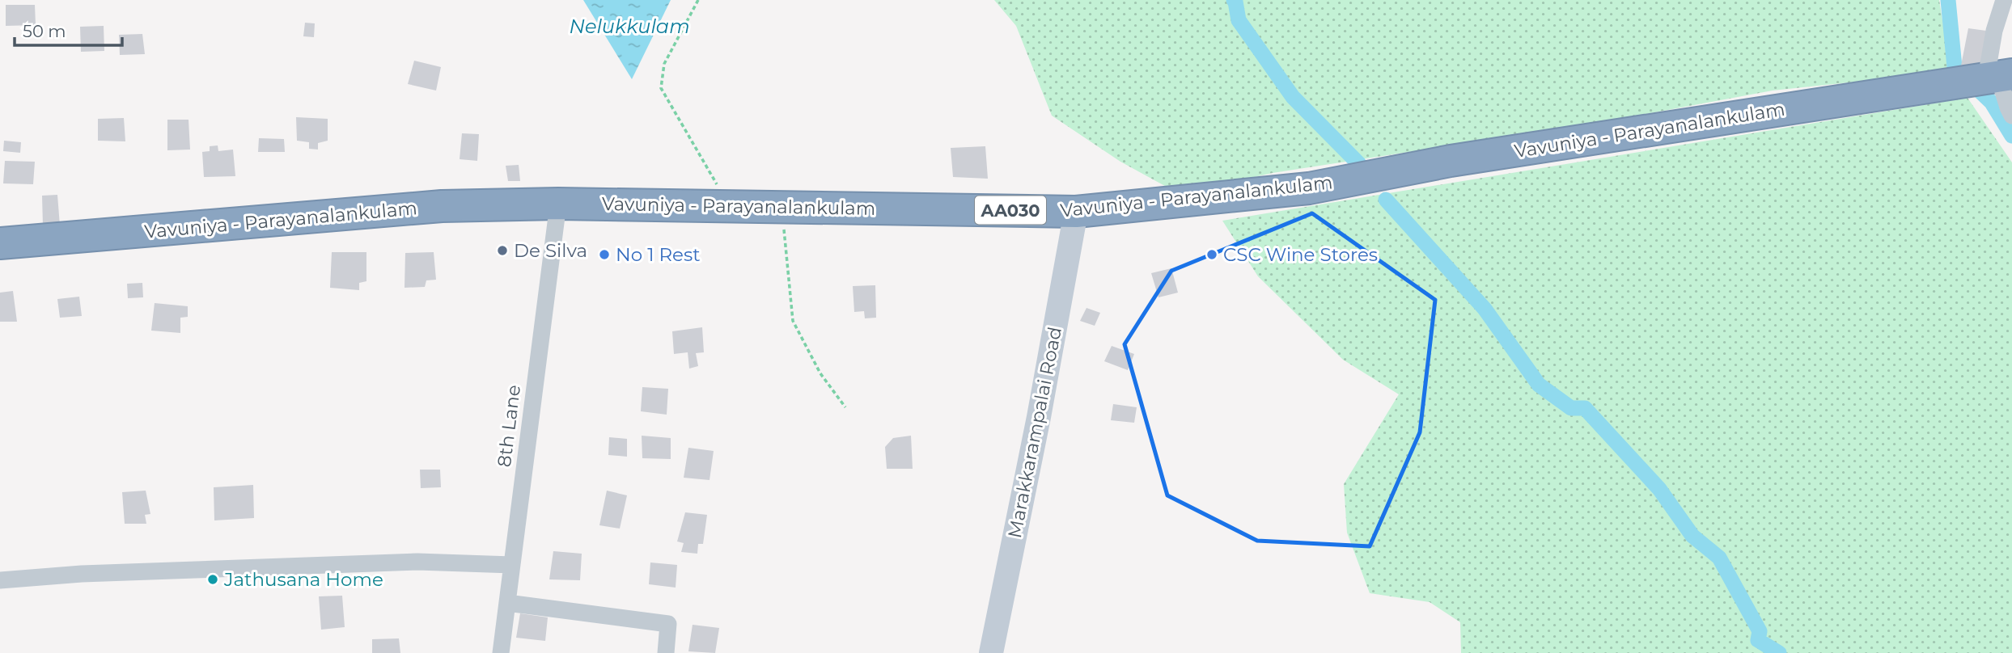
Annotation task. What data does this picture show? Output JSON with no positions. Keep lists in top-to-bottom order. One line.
{"streets":{"highway":["Vavuniya - Parayanalankulam","AA030"],"street":["8th Lane","Marakkarampalai Road"]},"crossings":[["Vavuniya - Parayanalankulam","8th Lane"],["Vavuniya - Parayanalankulam","Marakkarampalai Road"]],"water":["Nelukkulam"],"places":["De Silva","No 1 Rest","CSC Wine Stores","Jathusana Home"],"scale_bar":"50 m"}
